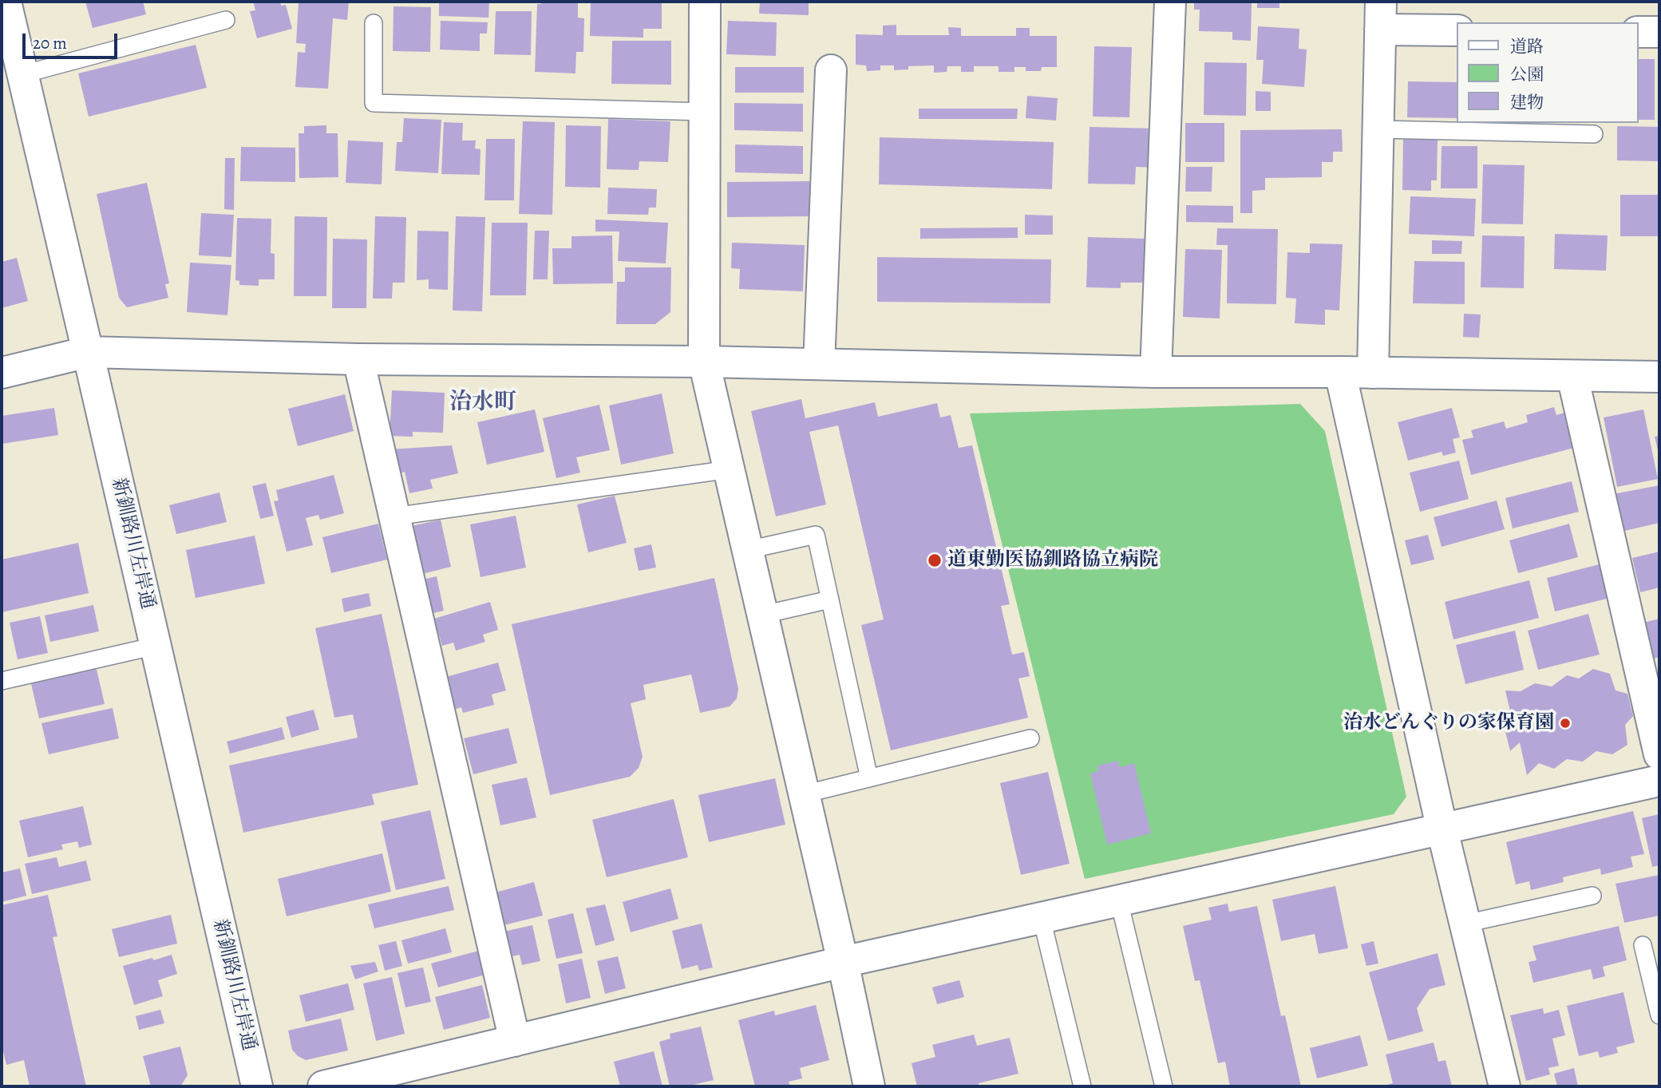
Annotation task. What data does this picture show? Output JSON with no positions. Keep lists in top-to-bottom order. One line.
{"streets":{"street":["新釧路川左岸通"]},"districts":["治水町"],"places":["道東勤医協釧路協立病院","治水どんぐりの家保育園"],"legend":["道路","公園","建物"],"scale_bar":"20 m"}
